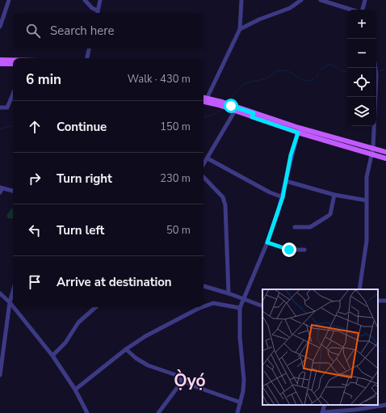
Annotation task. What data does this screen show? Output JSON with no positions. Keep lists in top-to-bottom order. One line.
{"districts":["Ọ̀yọ́"],"page":{"map_buttons":["+","−"],"search":"Search here","heading":["6 min","Walk · 430 m"],"list":[["Continue","150 m"],["Turn right","230 m"],["Turn left","50 m"],"Arrive at destination"]}}
